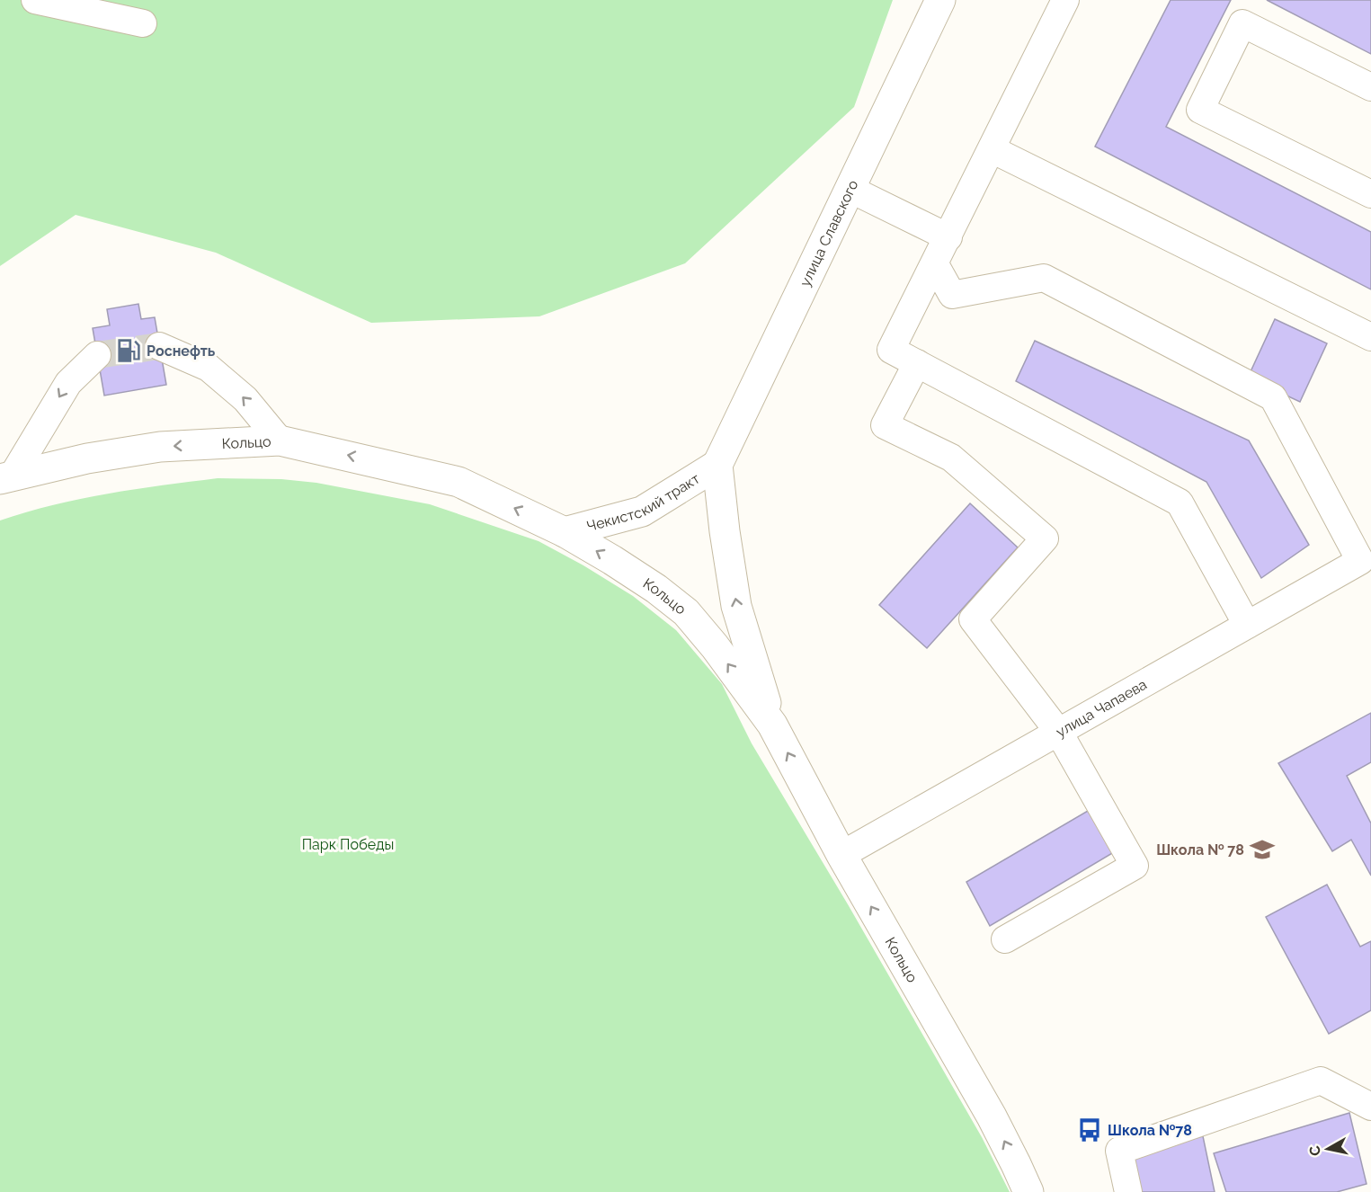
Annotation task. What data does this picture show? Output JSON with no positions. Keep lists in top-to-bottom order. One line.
{"streets":{"main road":["улица Славского","Кольцо","Чекистский тракт"],"street":["улица Чапаева"]},"crossings":[["улица Славского","Чекистский тракт"],["Кольцо","Чекистский тракт"],["Кольцо","улица Чапаева"]],"one_way":["Кольцо"],"parks":["Парк Победы"],"places":{"fuel station":["Роснефть"],"school or university":["Школа № 78"],"bus stop":["Школа №78"]},"north":"left"}
